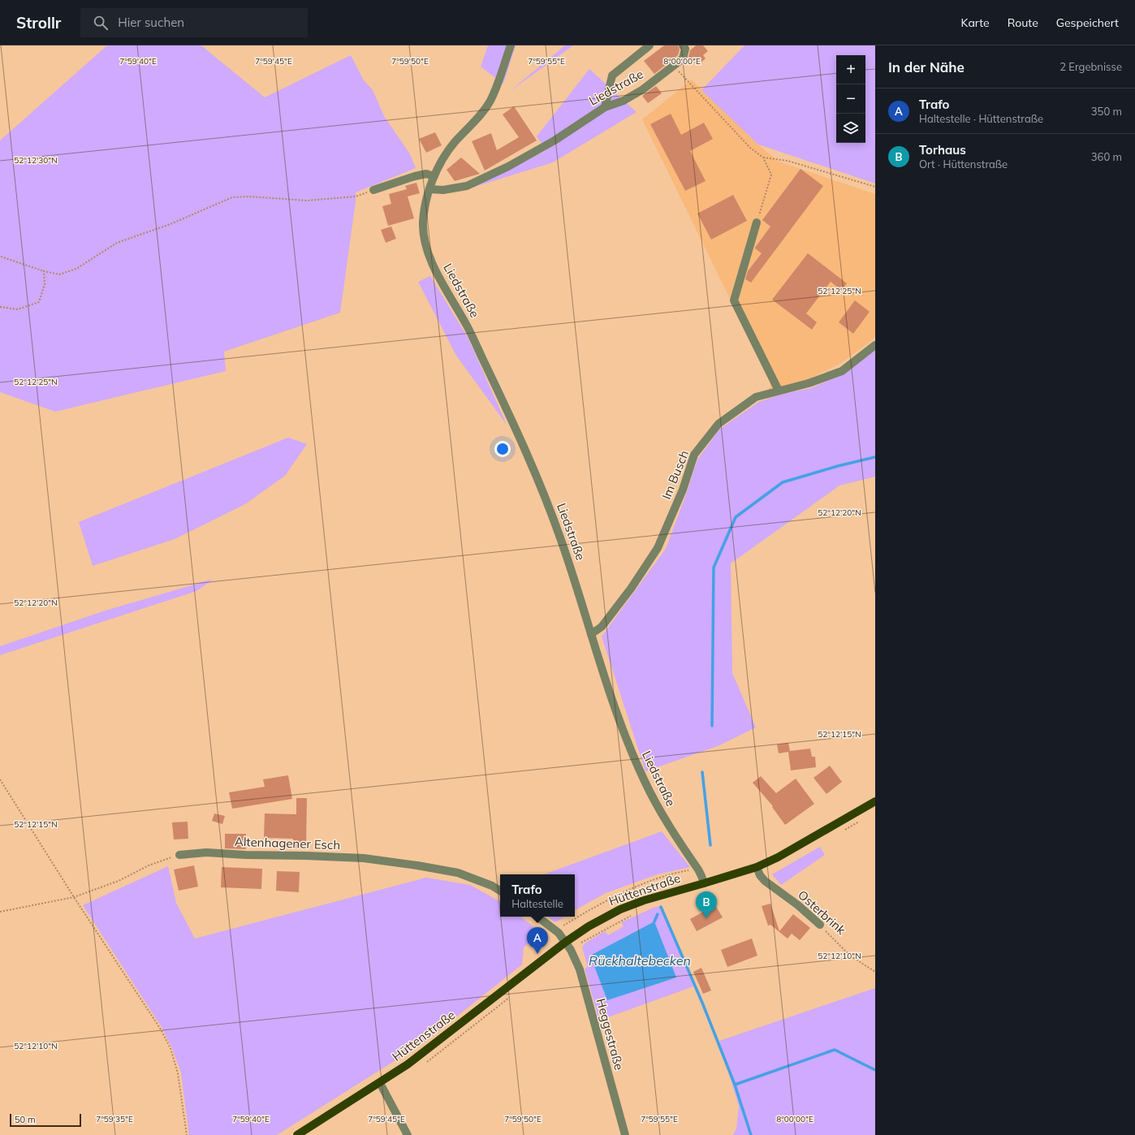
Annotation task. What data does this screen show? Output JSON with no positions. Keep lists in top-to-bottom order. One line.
{"streets":{"main road":["Hüttenstraße"],"street":["Liedstraße","Im Busch","Altenhagener Esch","Osterbrink","Heggestraße"]},"crossings":[["Liedstraße","Im Busch"],["Liedstraße","Hüttenstraße"],["Hüttenstraße","Osterbrink"],["Hüttenstraße","Heggestraße"]],"water":["Rückhaltebecken"],"scale_bar":"50 m","page":{"header":"Strollr","search":"Hier suchen","nav":["Karte","Route","Gespeichert"],"heading":["In der Nähe","2 Ergebnisse"],"map_buttons":["+","−"],"list":[{"mark":"A","name":"Trafo","note":"Haltestelle · Hüttenstraße","value":"350 m"},{"mark":"B","name":"Torhaus","note":"Ort · Hüttenstraße","value":"360 m"}],"popup":["Trafo","Haltestelle"],"pins":["B","A"],"scale":"50 m"},"coordinates":["7°59'40\"E","7°59'45\"E","7°59'50\"E","7°59'55\"E","8°00'00\"E","52°12'30\"N","52°12'25\"N","52°12'20\"N","52°12'15\"N","52°12'10\"N","7°59'35\"E"]}
